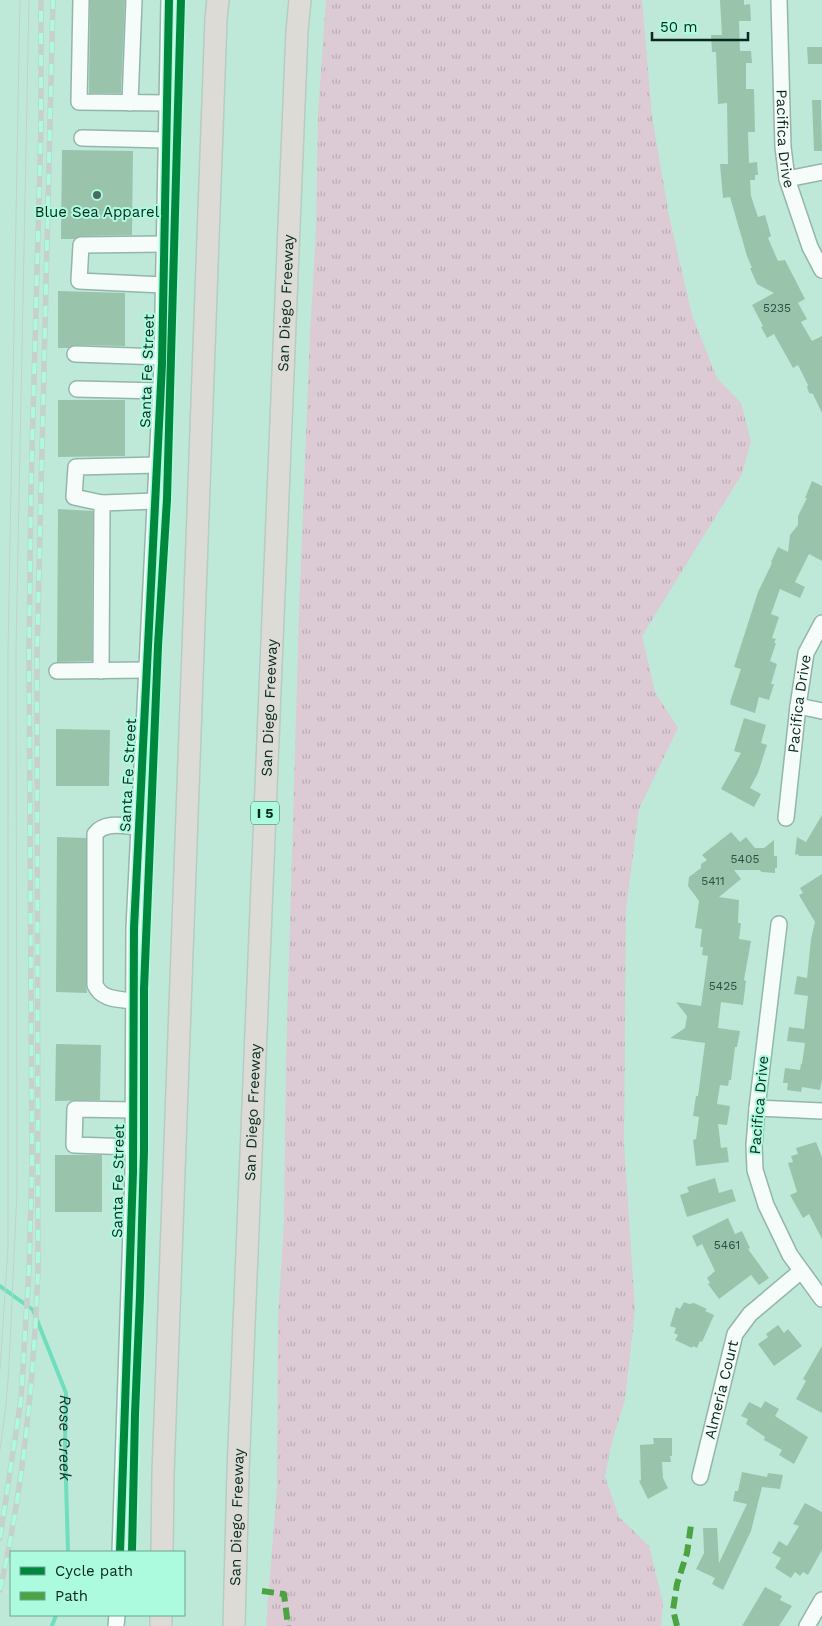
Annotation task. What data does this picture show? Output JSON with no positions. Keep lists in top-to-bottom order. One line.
{"streets":{"highway":["San Diego Freeway","I 5"],"street":["Pacifica Drive","Santa Fe Street","Almeria Court"]},"crossings":[["Pacifica Drive","Almeria Court"]],"water":["Rose Creek"],"places":["Blue Sea Apparel"],"house_numbers":["5235","5405","5411","5425","5461"],"legend":["Cycle path","Path"],"scale_bar":"50 m"}
